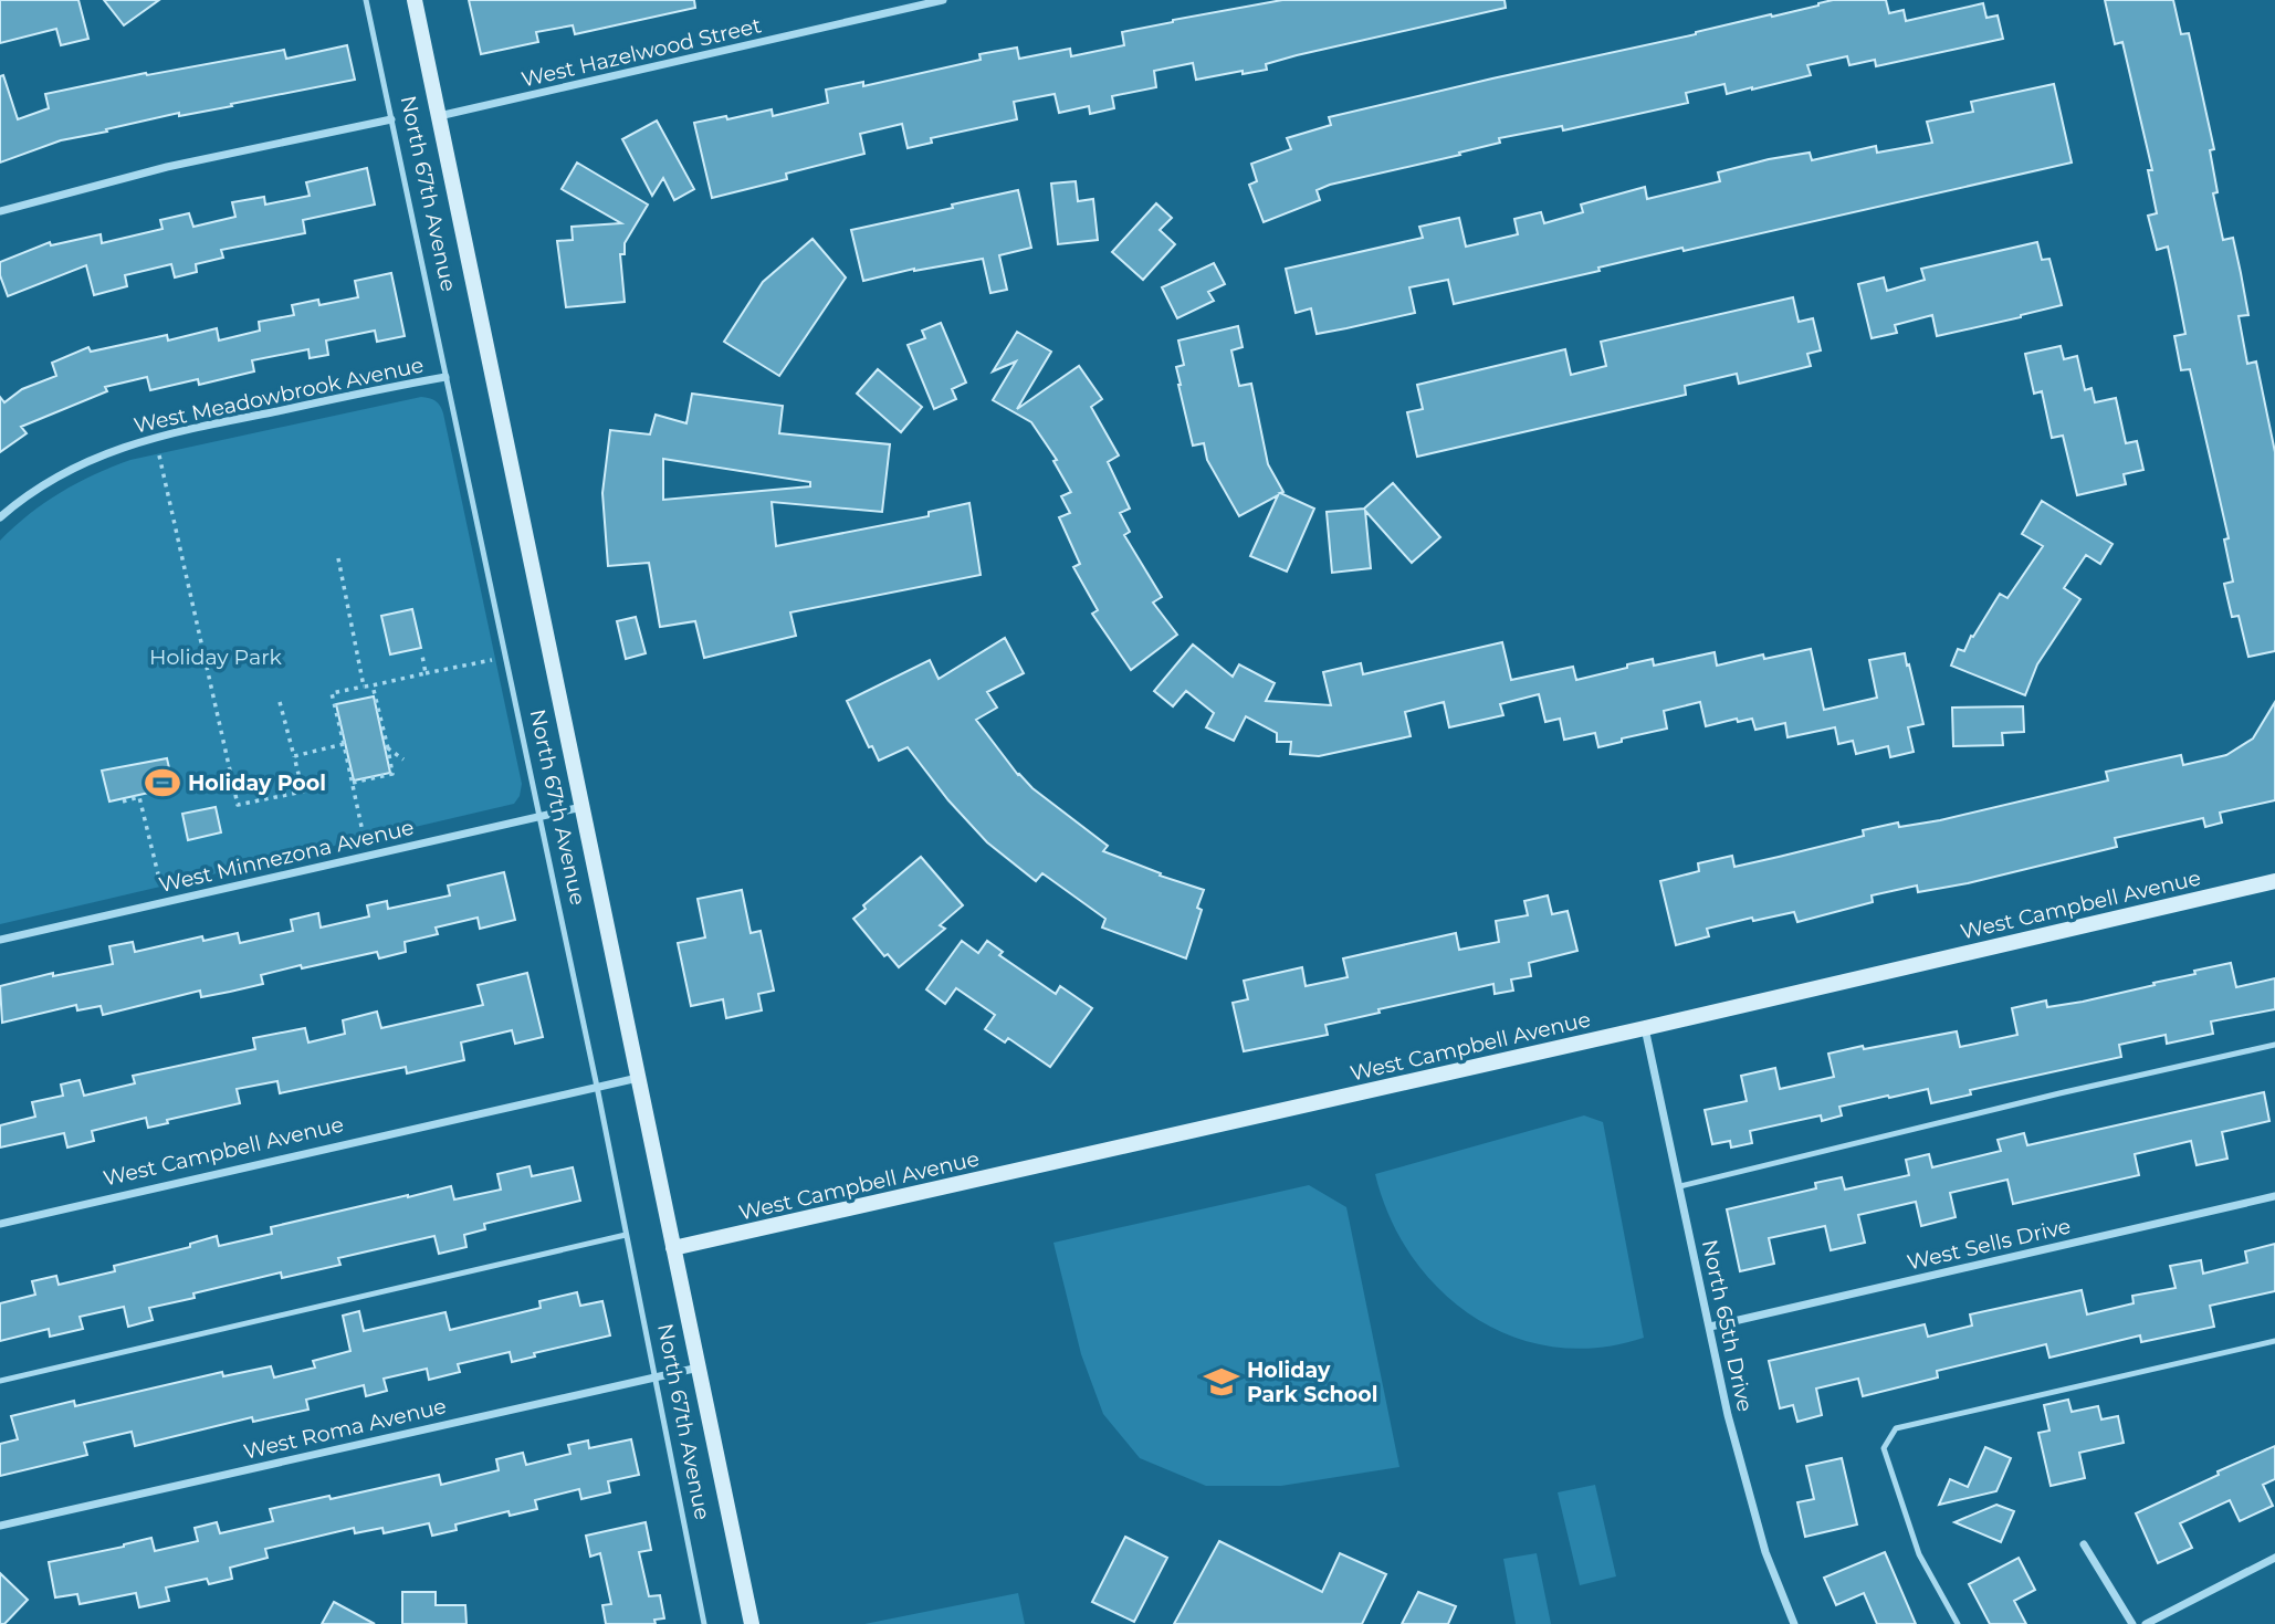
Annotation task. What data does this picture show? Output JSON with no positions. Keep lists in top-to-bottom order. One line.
{"streets":{"main road":["North 67th Avenue","West Campbell Avenue"],"street":["West Hazelwood Street","West Meadowbrook Avenue","West Minnezona Avenue","West Sells Drive","North 65th Drive","West Roma Avenue"]},"crossings":[["West Hazelwood Street","North 67th Avenue"],["North 67th Avenue","West Meadowbrook Avenue"],["North 67th Avenue","West Minnezona Avenue"],["North 67th Avenue","West Campbell Avenue"],["North 67th Avenue","West Roma Avenue"],["West Campbell Avenue","North 65th Drive"],["West Sells Drive","North 65th Drive"]],"parks":["Holiday Park"],"places":{"sports":["Holiday Pool"],"school or university":["Holiday Park School"]}}
